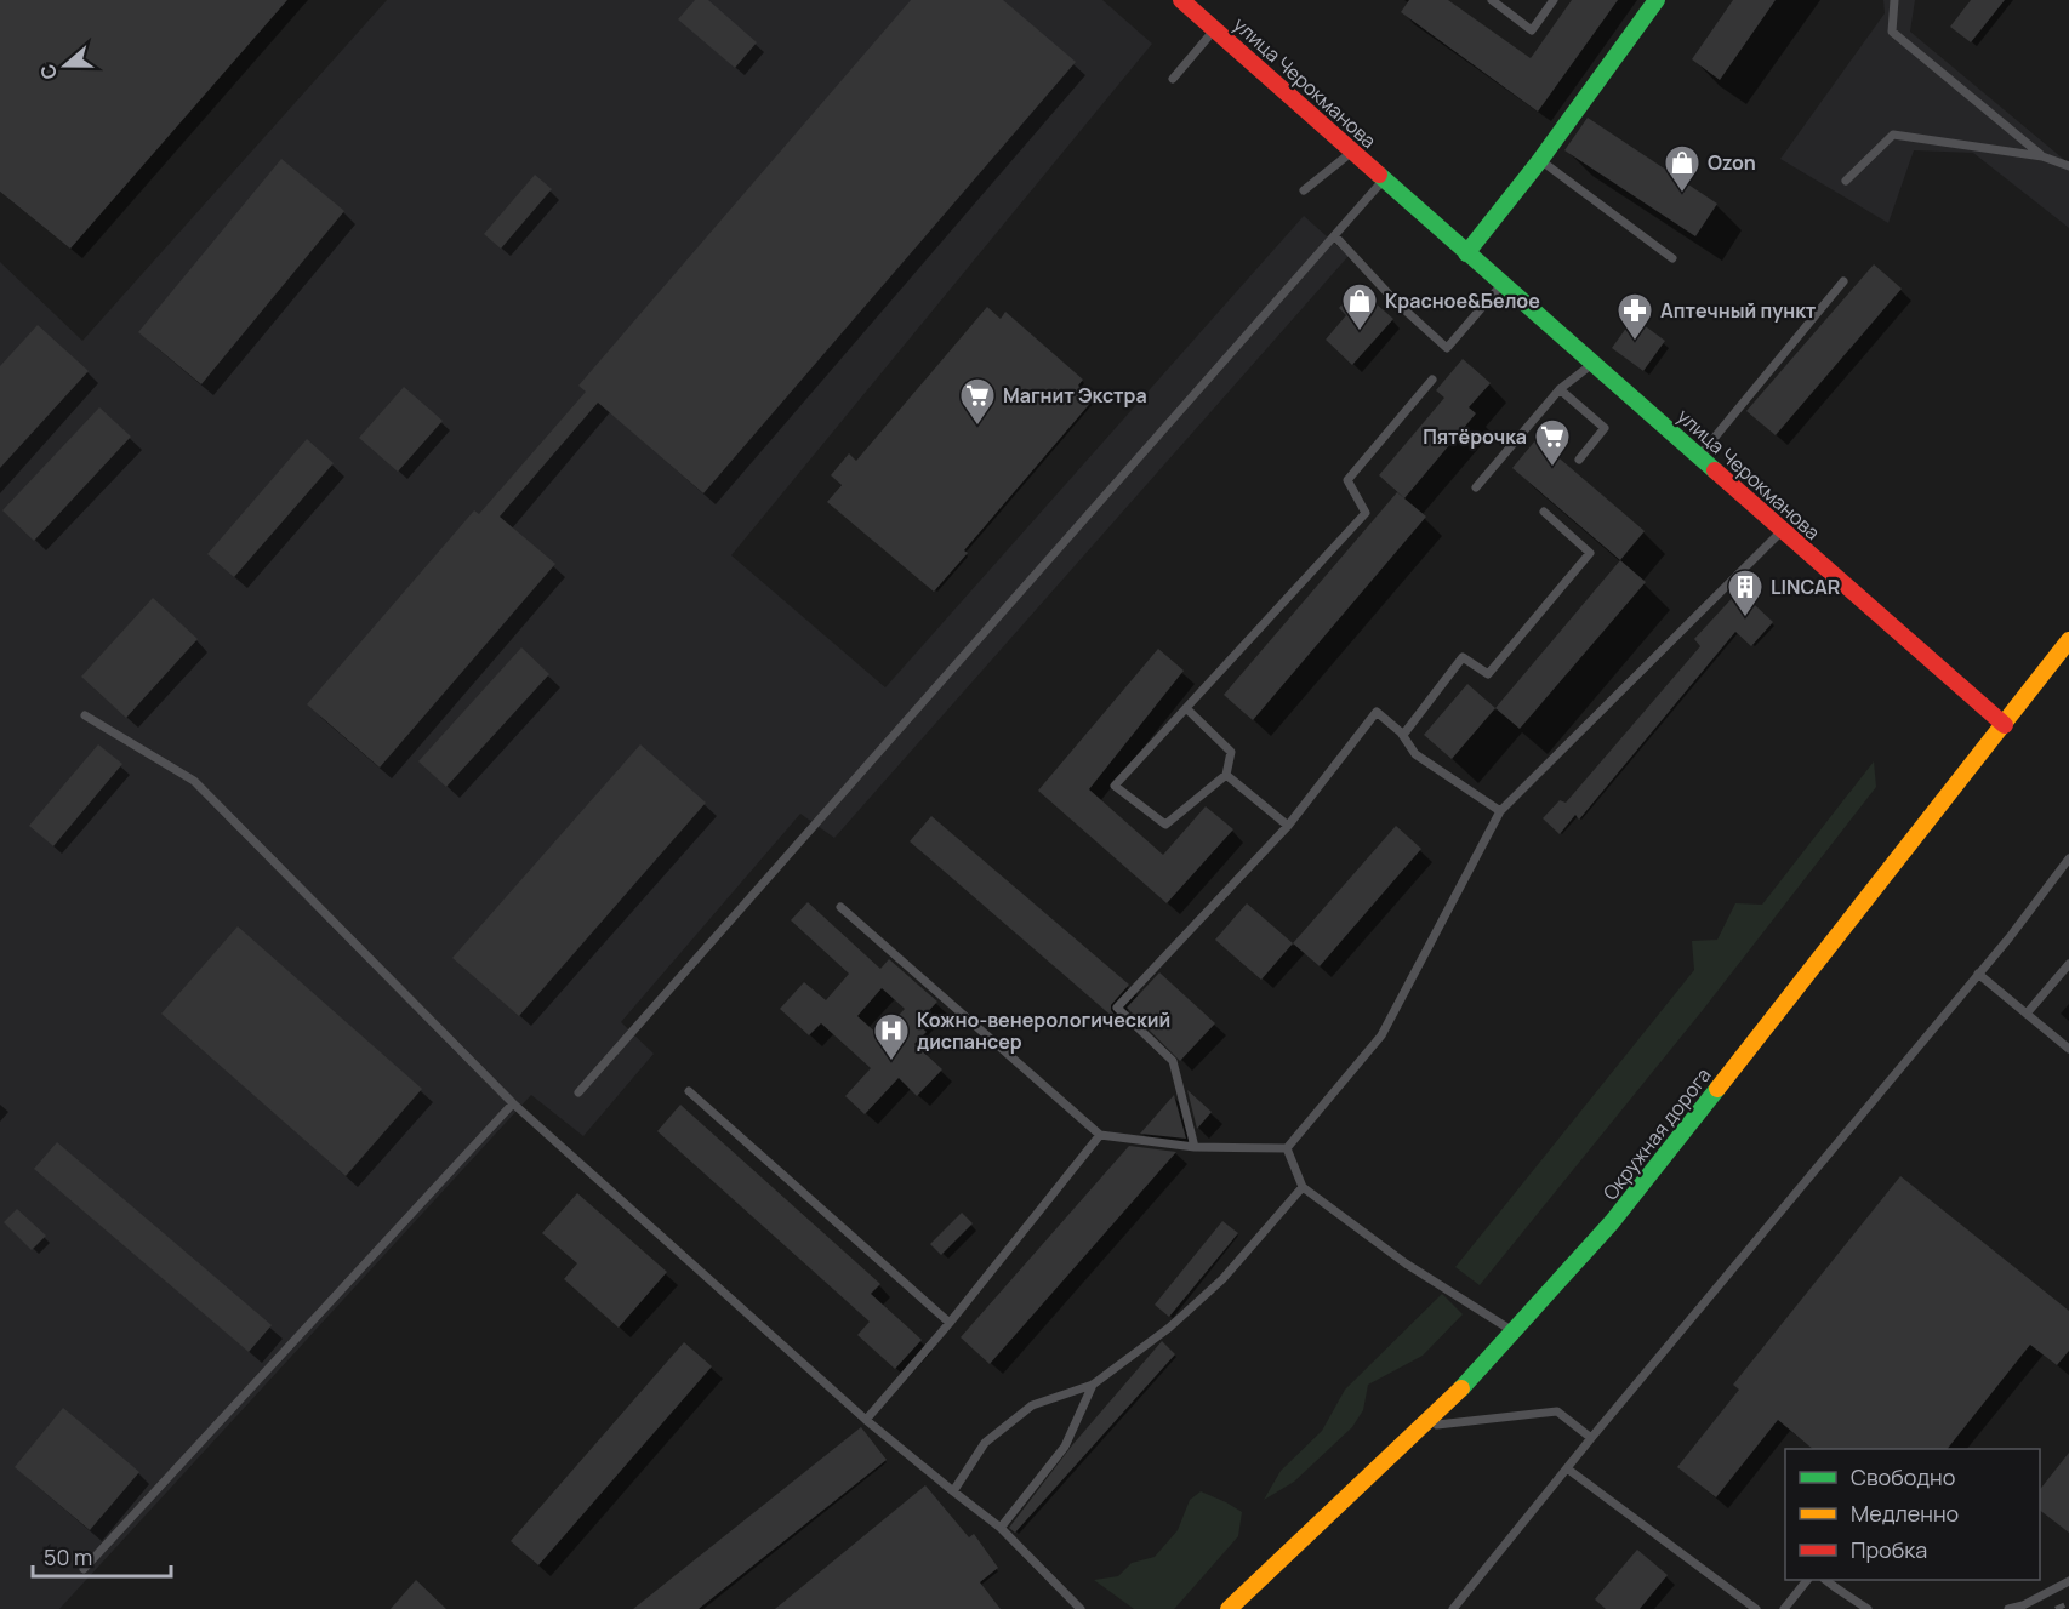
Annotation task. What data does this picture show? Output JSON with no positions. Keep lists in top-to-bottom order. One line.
{"streets":{"main road":["улица Черокманова","Окружная дорога"]},"crossings":[["улица Черокманова","Окружная дорога"]],"places":{"shop":["Ozon","Красное&Белое"],"pharmacy":["Аптечный пункт"],"supermarket":["Магнит Экстра","Пятёрочка"],"building":["LINCAR"],"hospital":["Кожно-венерологический диспансер"]},"legend":["Свободно","Медленно","Пробка"],"scale_bar":"50 m","north":"left"}
